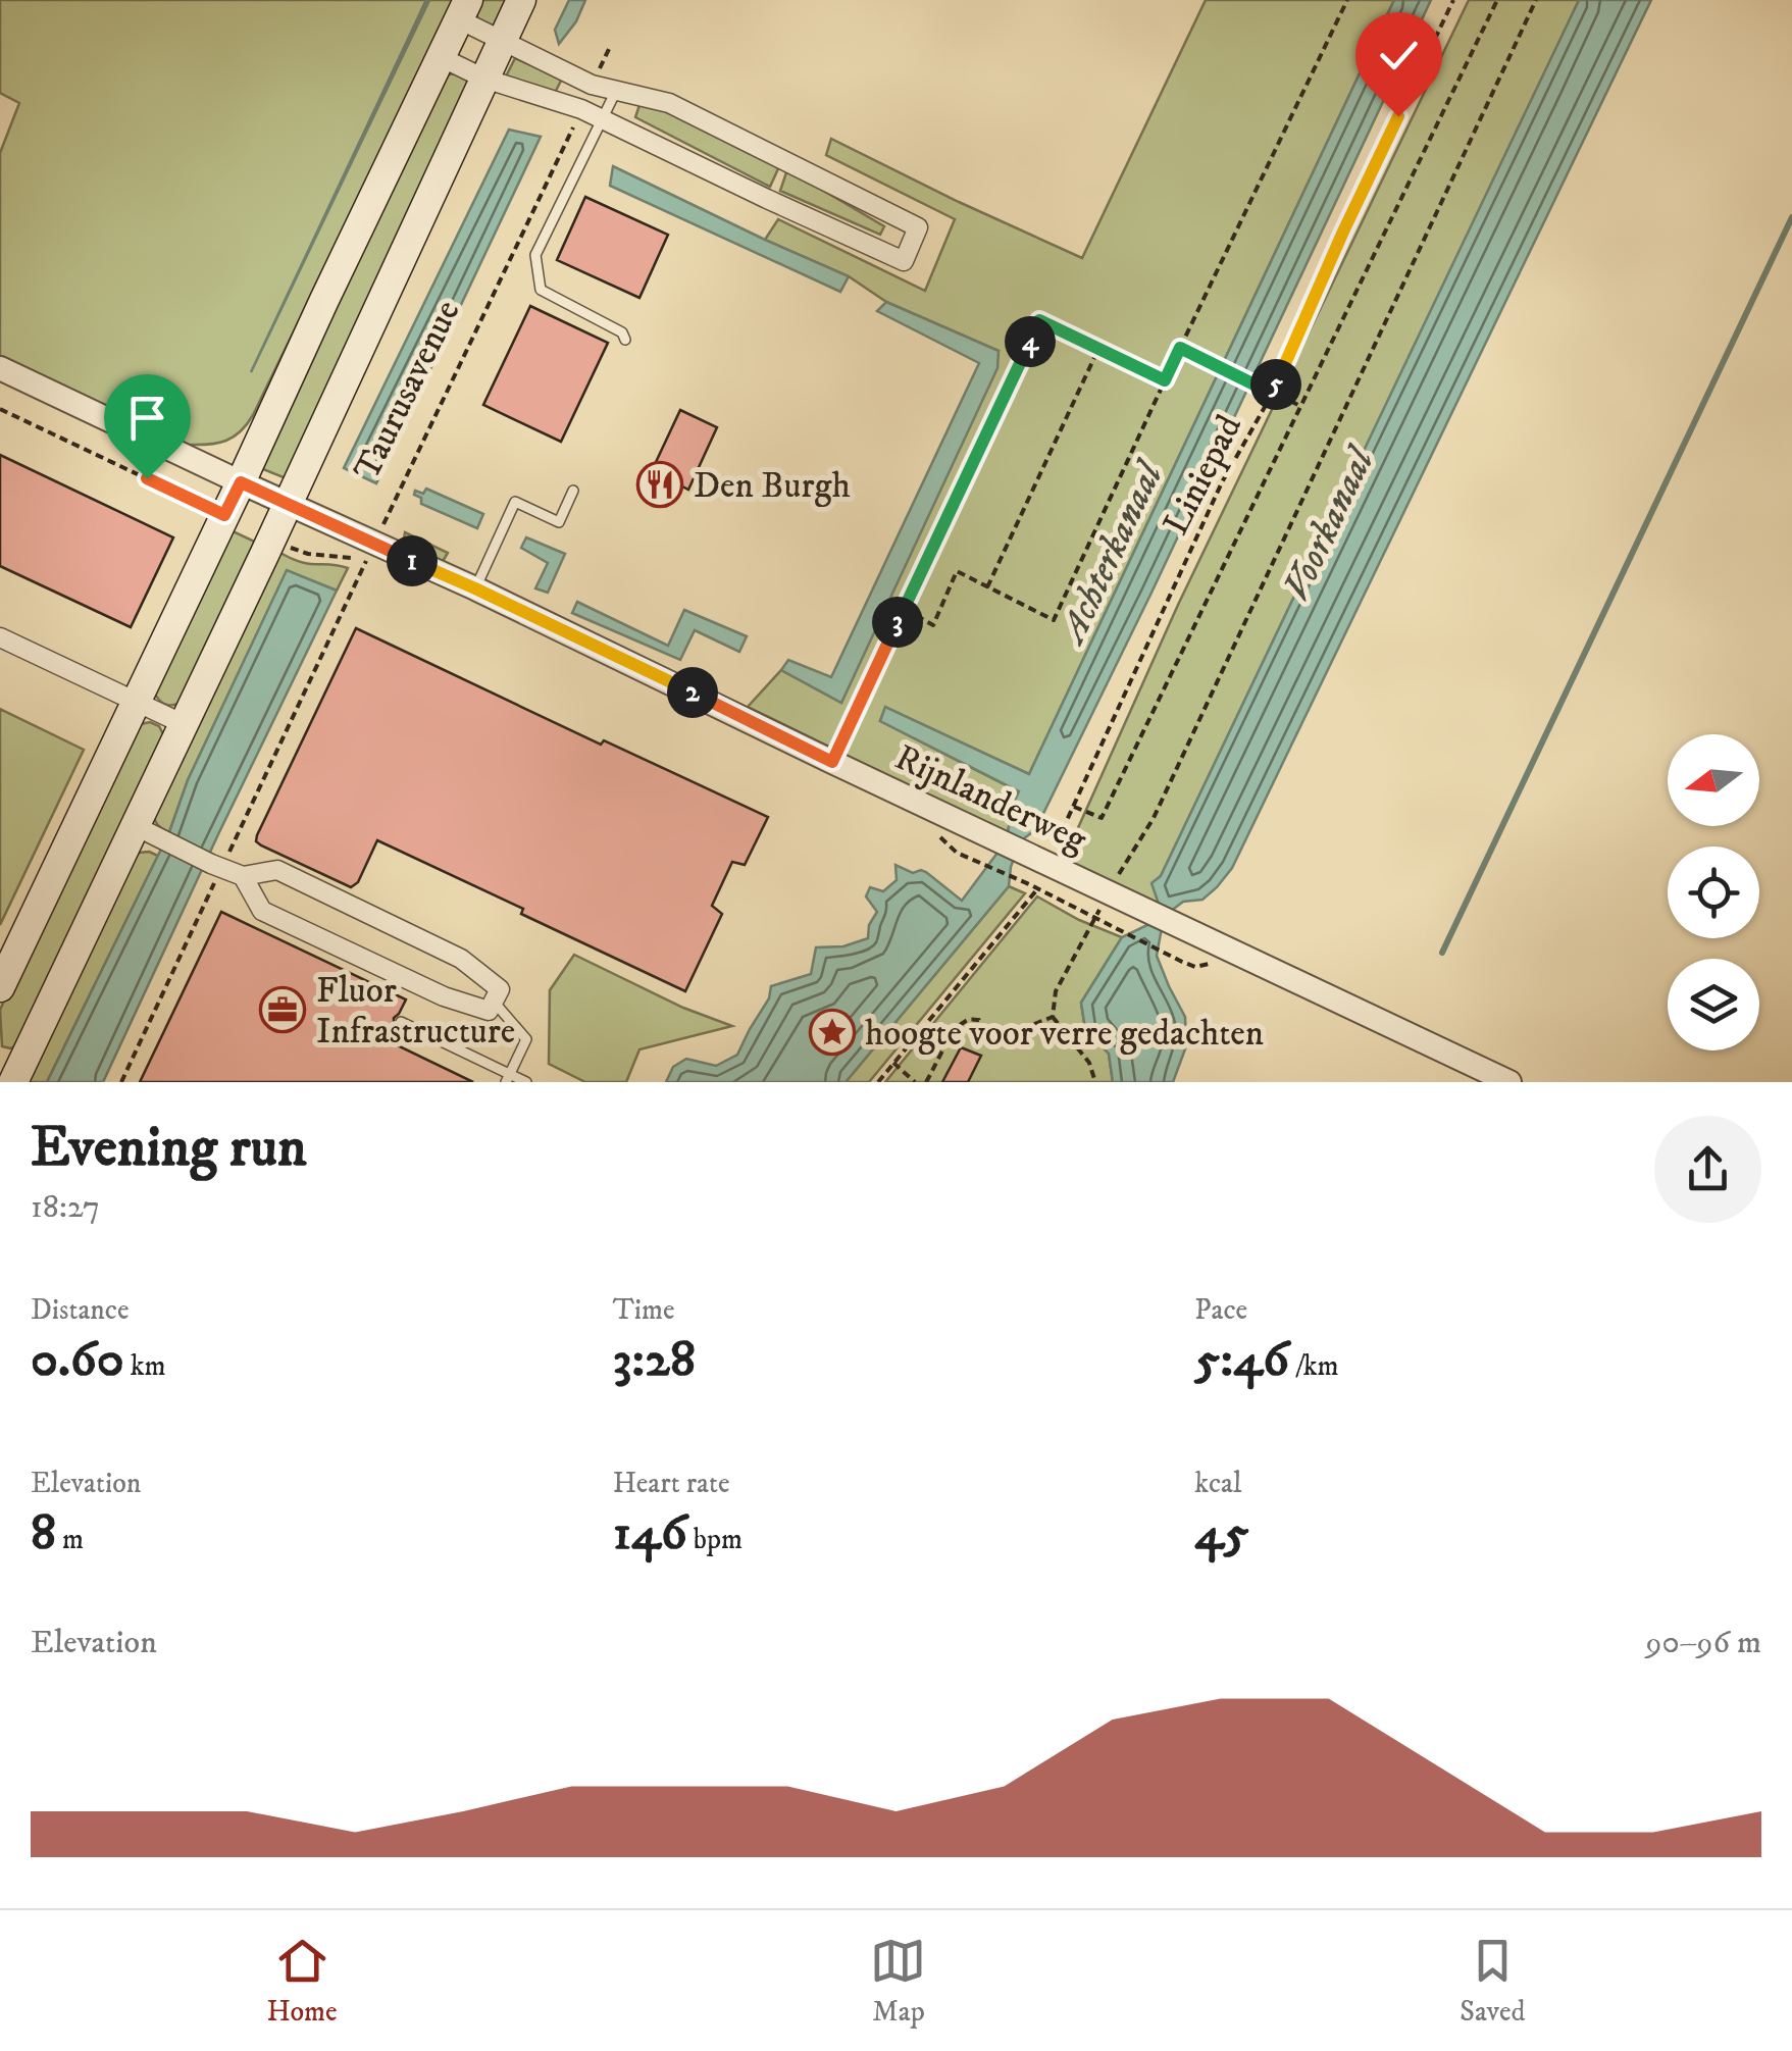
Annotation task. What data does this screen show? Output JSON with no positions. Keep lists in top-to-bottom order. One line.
{"streets":{"main road":["Taurusavenue"],"street":["Rijnlanderweg"],"path":["Liniepad"]},"crossings":[["Taurusavenue","Rijnlanderweg"]],"water":["Voorkanaal","Achterkanaal"],"places":{"restaurant":["Den Burgh"],"office":["Fluor Infrastructure"],"place":["hoogte voor verre gedachten"]},"north":"left","page":{"pins":["4","5","1","3","2"],"heading":["Evening run","18:27"],"stats":[["Distance","0.60 km"],["Time","3:28"],["Pace","5:46 /km"],["Elevation","8 m"],["Heart rate","146 bpm"],["kcal","45"]],"chart":["Elevation","90–96 m"],"tabs":["Home","Map","Saved"]}}
